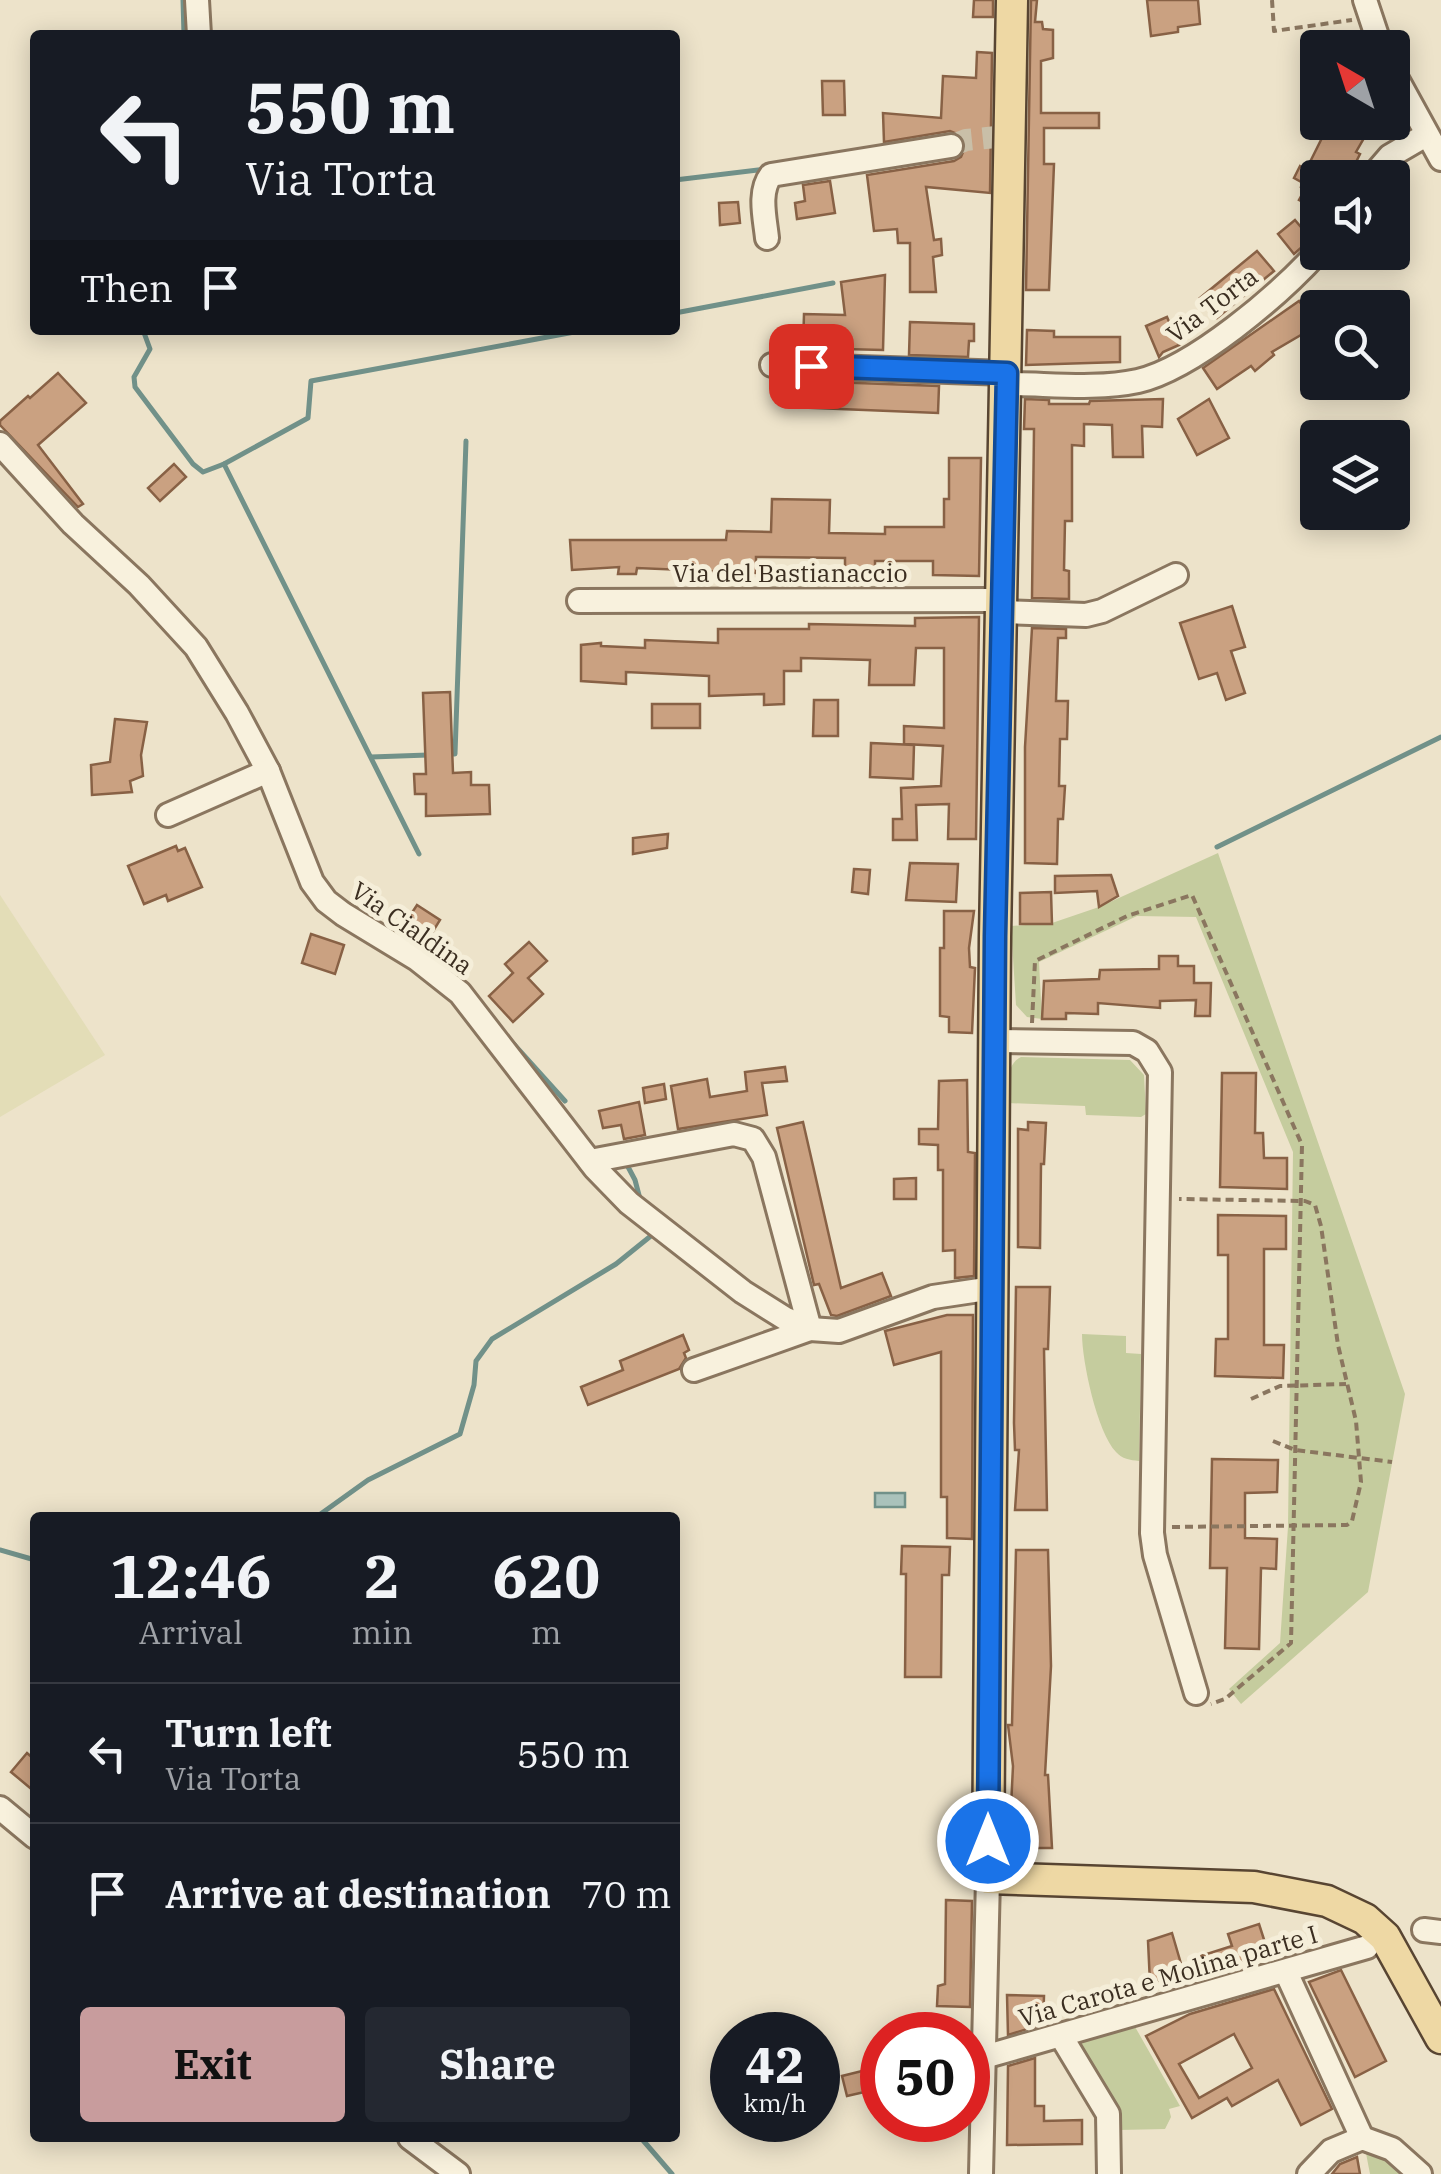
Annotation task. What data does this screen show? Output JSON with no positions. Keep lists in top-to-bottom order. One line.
{"streets":{"street":["Via Torta","Via del Bastianaccio","Via Cialdina","Via Carota e Molina parte I"]},"north":"top left","page":{"turn":["550 m","Via Torta"],"then":"Then","eta":["12:46","Arrival","2","min","620","m"],"list":[{"name":"Turn left","note":"Via Torta","value":"550 m"},{"name":"Arrive at destination","value":"70 m"}],"buttons":["Exit","Share"],"speed":"42 km/h","limit":"50"}}
